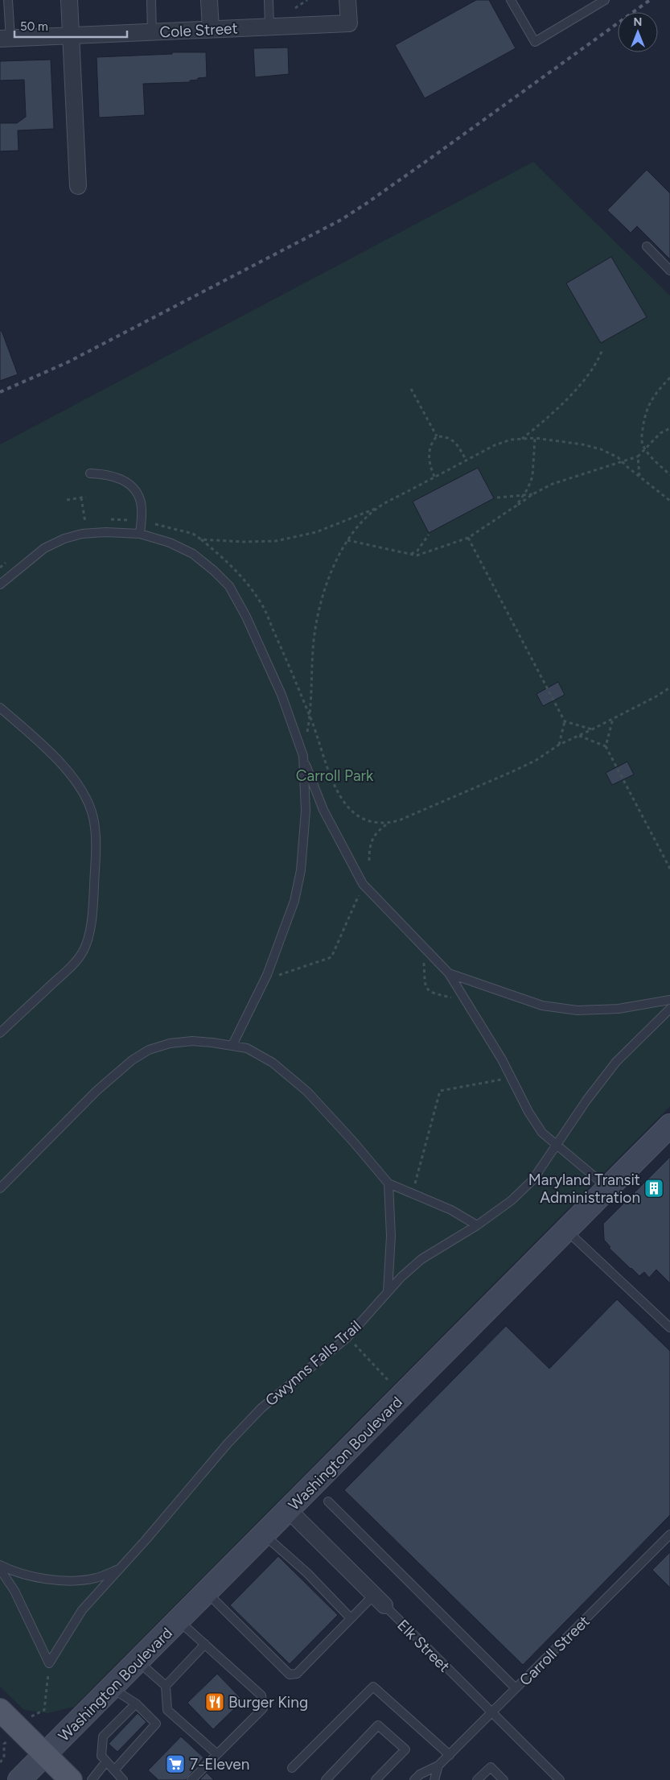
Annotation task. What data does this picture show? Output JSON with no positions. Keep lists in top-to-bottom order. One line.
{"streets":{"main road":["Washington Boulevard"],"street":["Cole Street","Elk Street"],"lane":["Gwynns Falls Trail","Carroll Street"]},"crossings":[["Washington Boulevard","Elk Street"],["Elk Street","Carroll Street"]],"parks":["Carroll Park"],"places":{"building":["Maryland Transit Administration"],"restaurant":["Burger King"],"supermarket":["7-Eleven"]},"scale_bar":"50 m","north":"top"}
